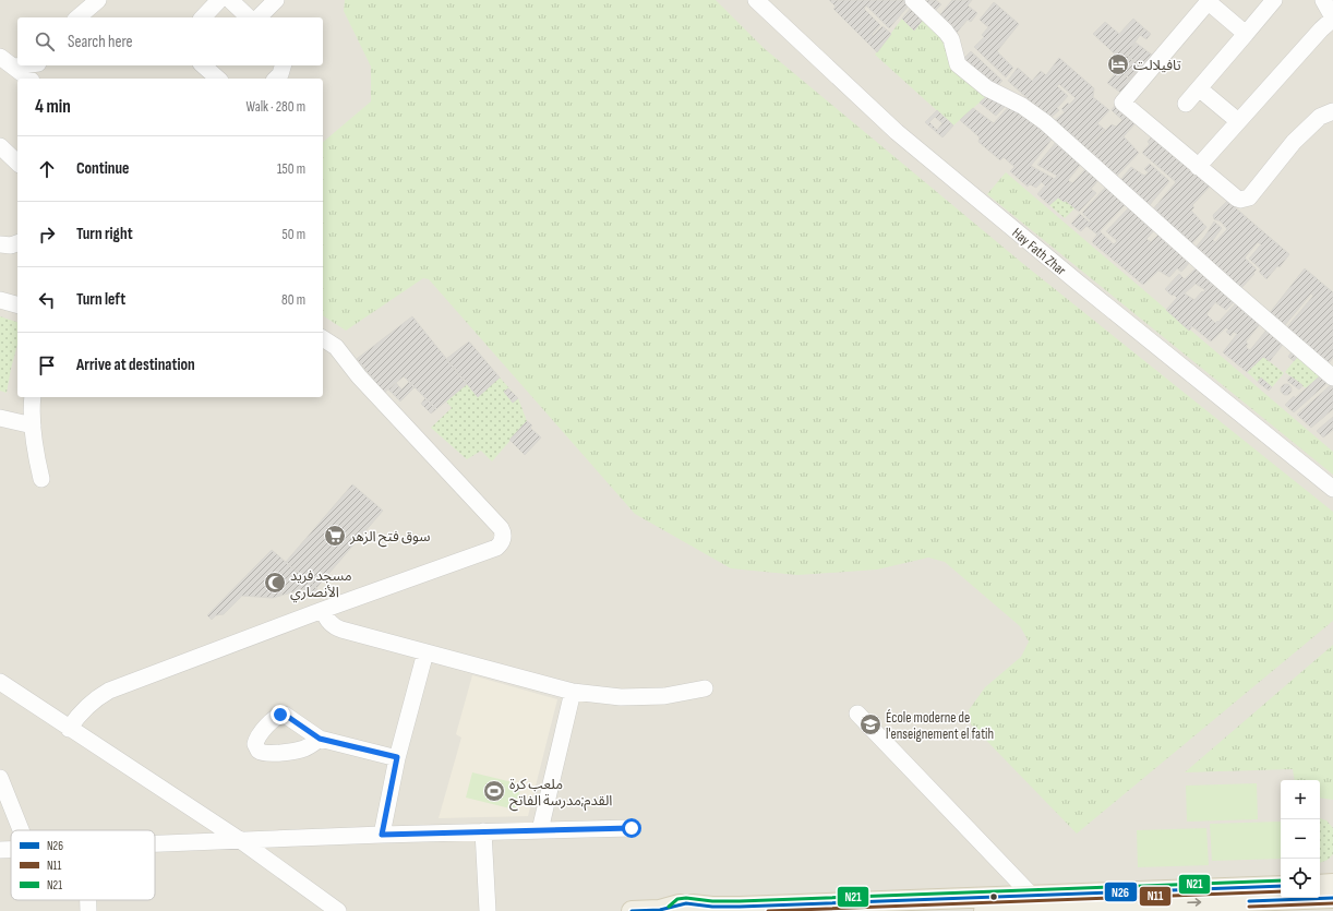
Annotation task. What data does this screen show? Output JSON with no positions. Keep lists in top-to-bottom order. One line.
{"streets":{"street":["Hay Fath Zhar"]},"places":{"hotel":["تافيلالت"],"supermarket":["سوق فتح الزهر"],"mosque":["مسجد فريد الأنصاري"],"school or university":["École moderne de l'enseignement el fatih"],"sports":["ملعب كرة القدم;مدرسة الفاتح"]},"lines":["transit line N21","transit line N26","transit line N11"],"legend":["N26","N11","N21"],"page":{"search":"Search here","heading":["4 min","Walk · 280 m"],"list":[["Continue","150 m"],["Turn right","50 m"],["Turn left","80 m"],"Arrive at destination"],"map_buttons":["+","−"]}}
